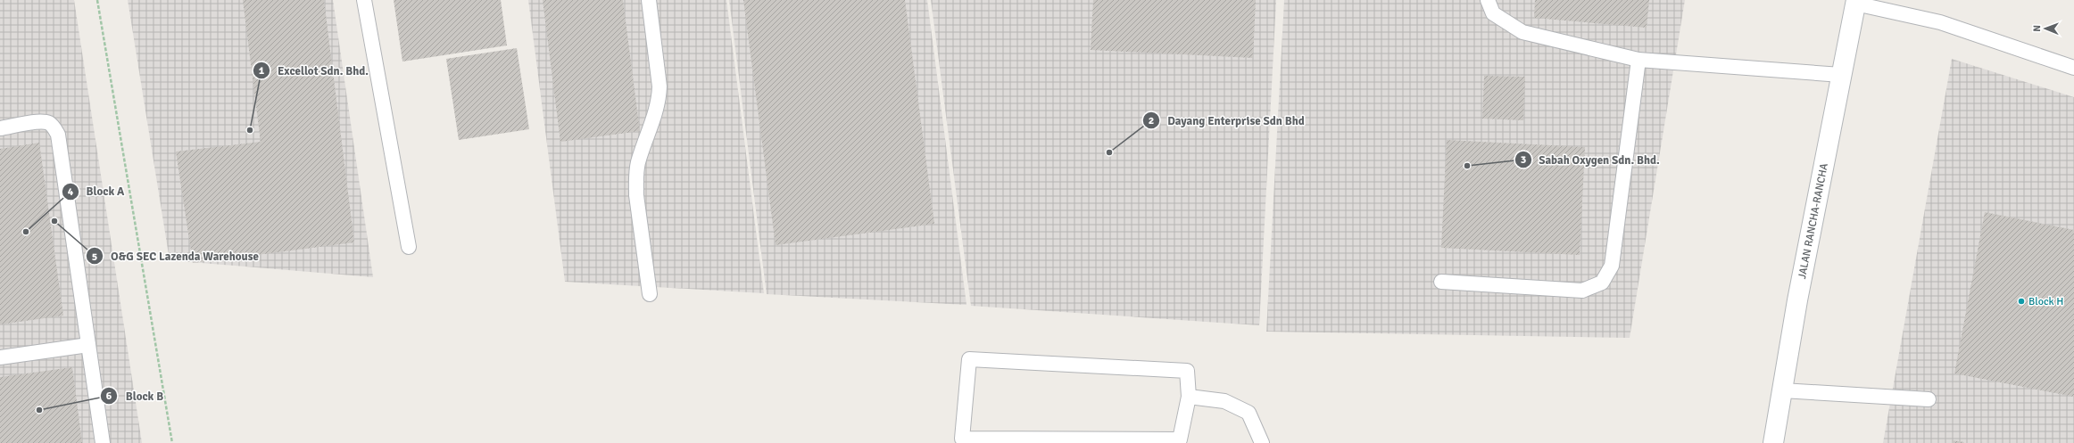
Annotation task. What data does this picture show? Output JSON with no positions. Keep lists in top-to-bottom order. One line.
{"streets":{"main road":["JALAN RANCHA-RANCHA"]},"places":["Excellot Sdn. Bhd.","Dayang Enterprise Sdn Bhd","Sabah Oxygen Sdn. Bhd.","O&G SEC Lazenda Warehouse","Block A","Block H","Block B"],"north":"left"}
